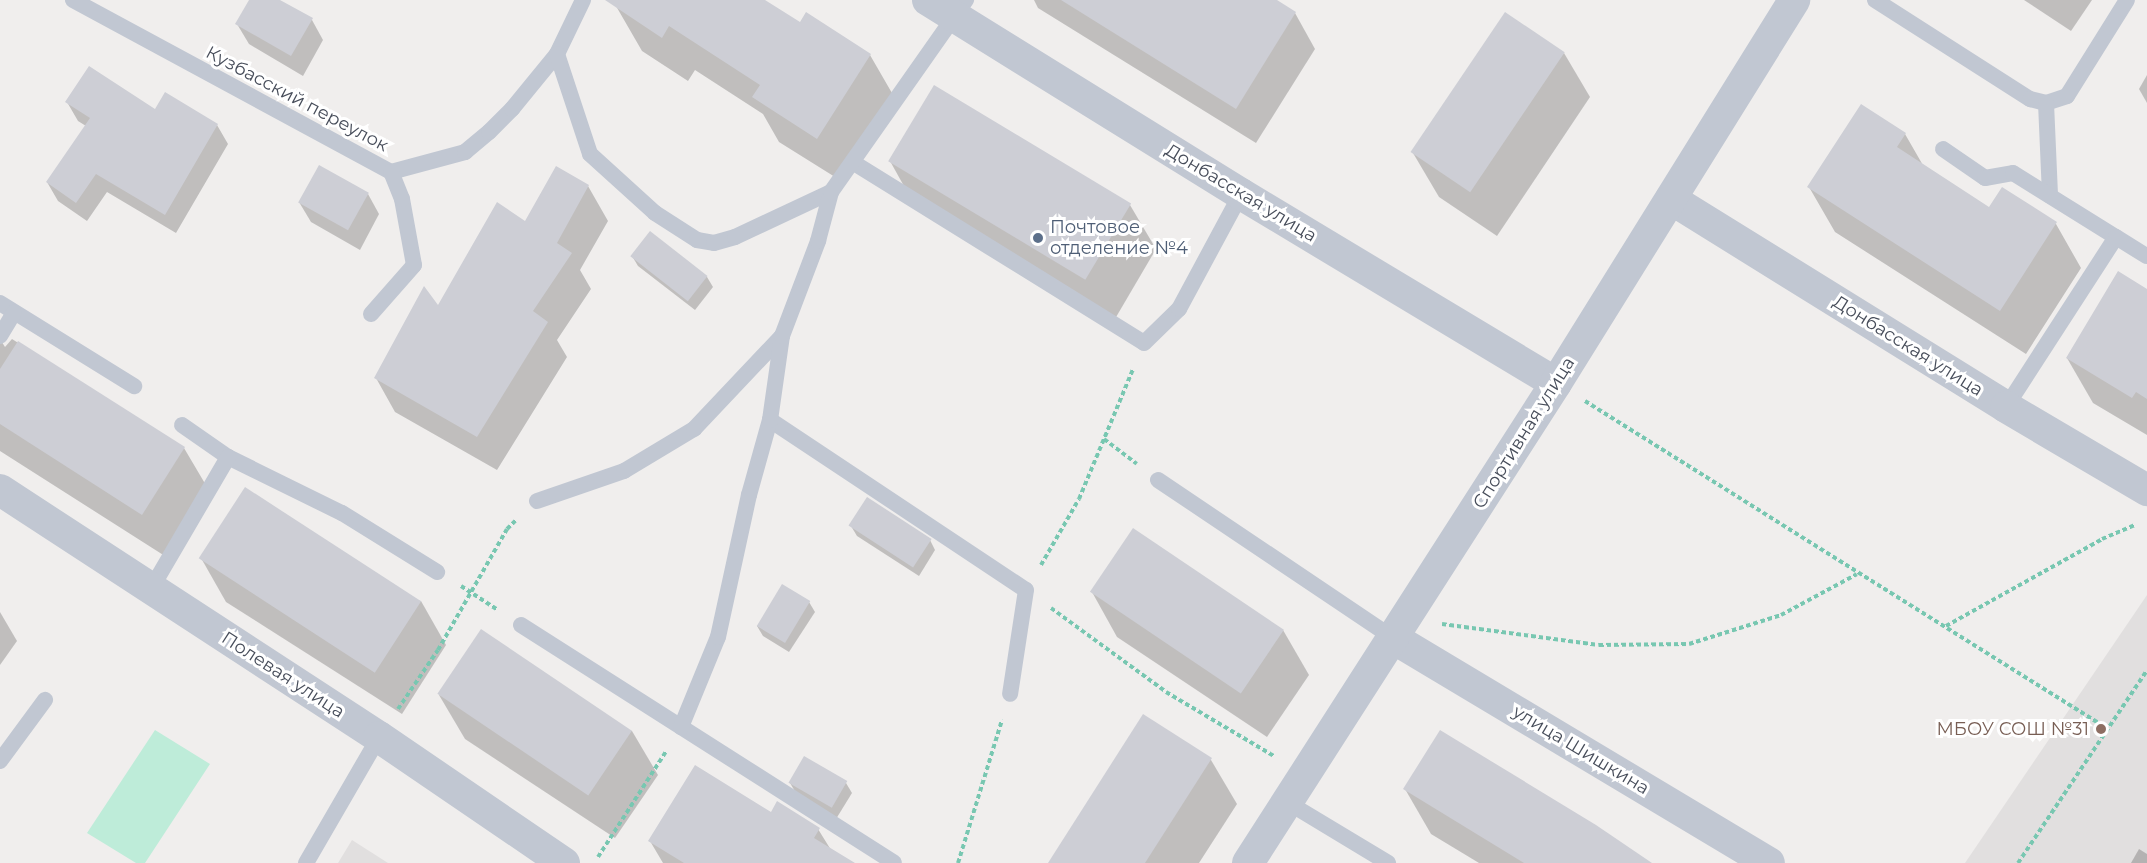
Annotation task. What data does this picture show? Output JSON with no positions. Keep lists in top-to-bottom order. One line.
{"streets":{"street":["Донбасская улица","Спортивная улица","Полевая улица","улица Шишкина"],"lane":["Кузбасский переулок"]},"crossings":[["Донбасская улица","Спортивная улица"],["Спортивная улица","улица Шишкина"]],"places":["Почтовое отделение №4","МБОУ СОШ №31"]}
